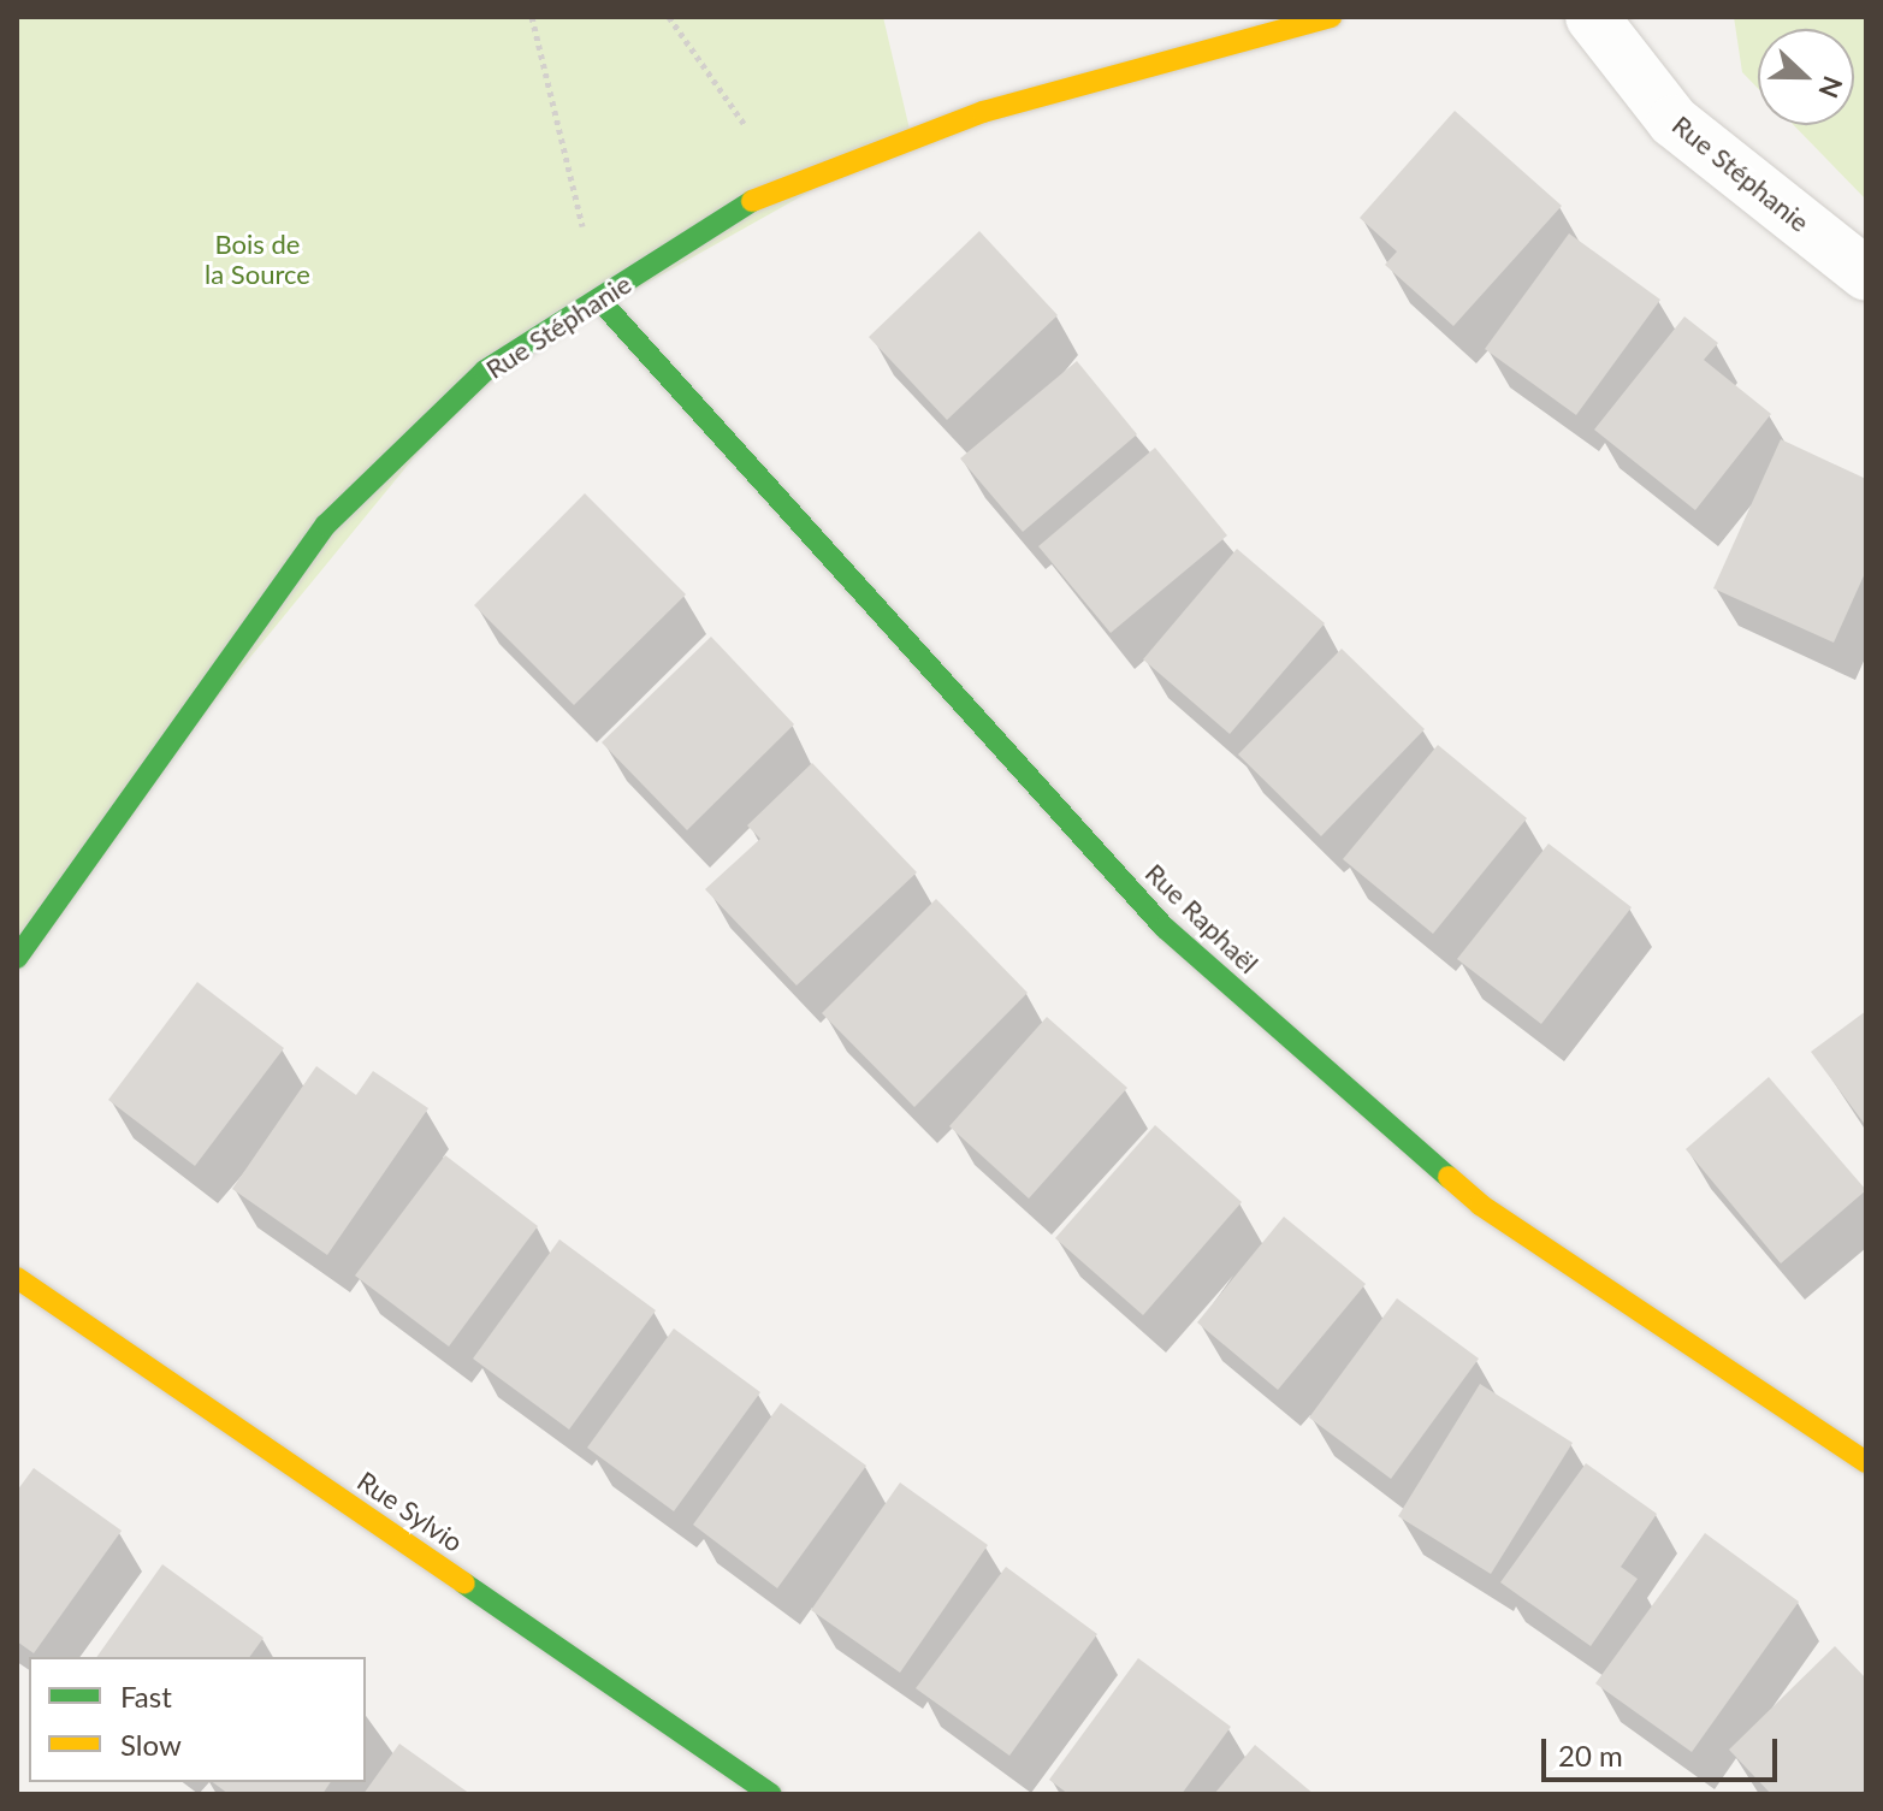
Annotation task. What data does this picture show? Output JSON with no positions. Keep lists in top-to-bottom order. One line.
{"streets":{"street":["Rue Stéphanie","Rue Raphaël","Rue Sylvio"]},"crossings":[["Rue Stéphanie","Rue Raphaël"]],"parks":["Bois de la Source"],"legend":["Fast","Slow"],"scale_bar":"20 m","north":"right"}
